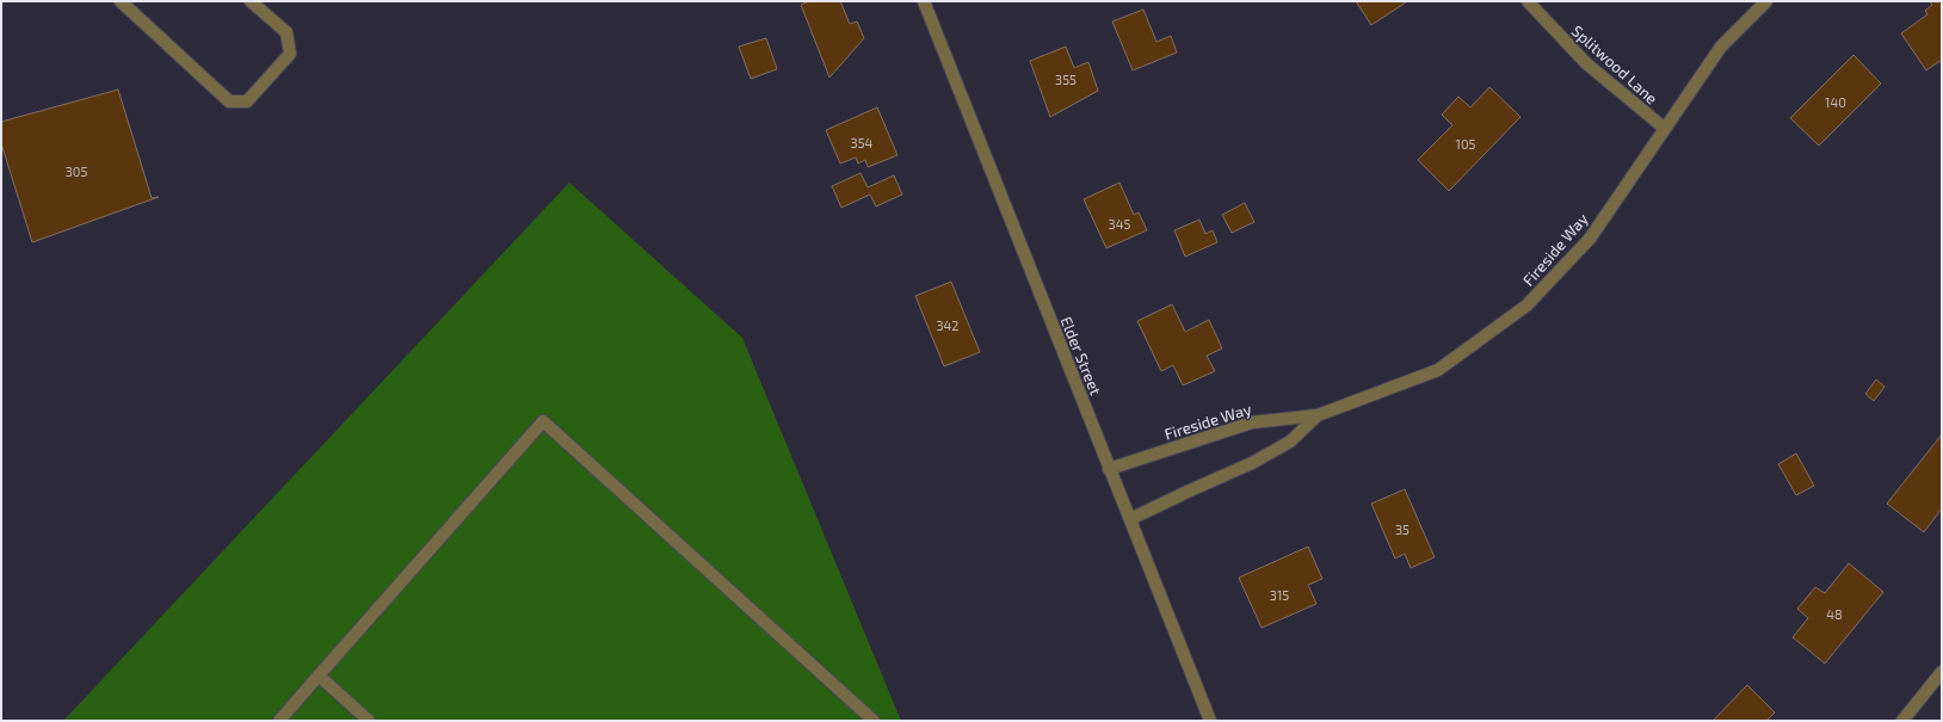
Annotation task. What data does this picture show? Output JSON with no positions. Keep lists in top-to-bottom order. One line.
{"streets":{"street":["Splitwood Lane","Fireside Way","Elder Street"]},"crossings":[["Splitwood Lane","Fireside Way"],["Fireside Way","Elder Street"]],"house_numbers":["355","140","354","105","305","345","342","35","315","48"]}
